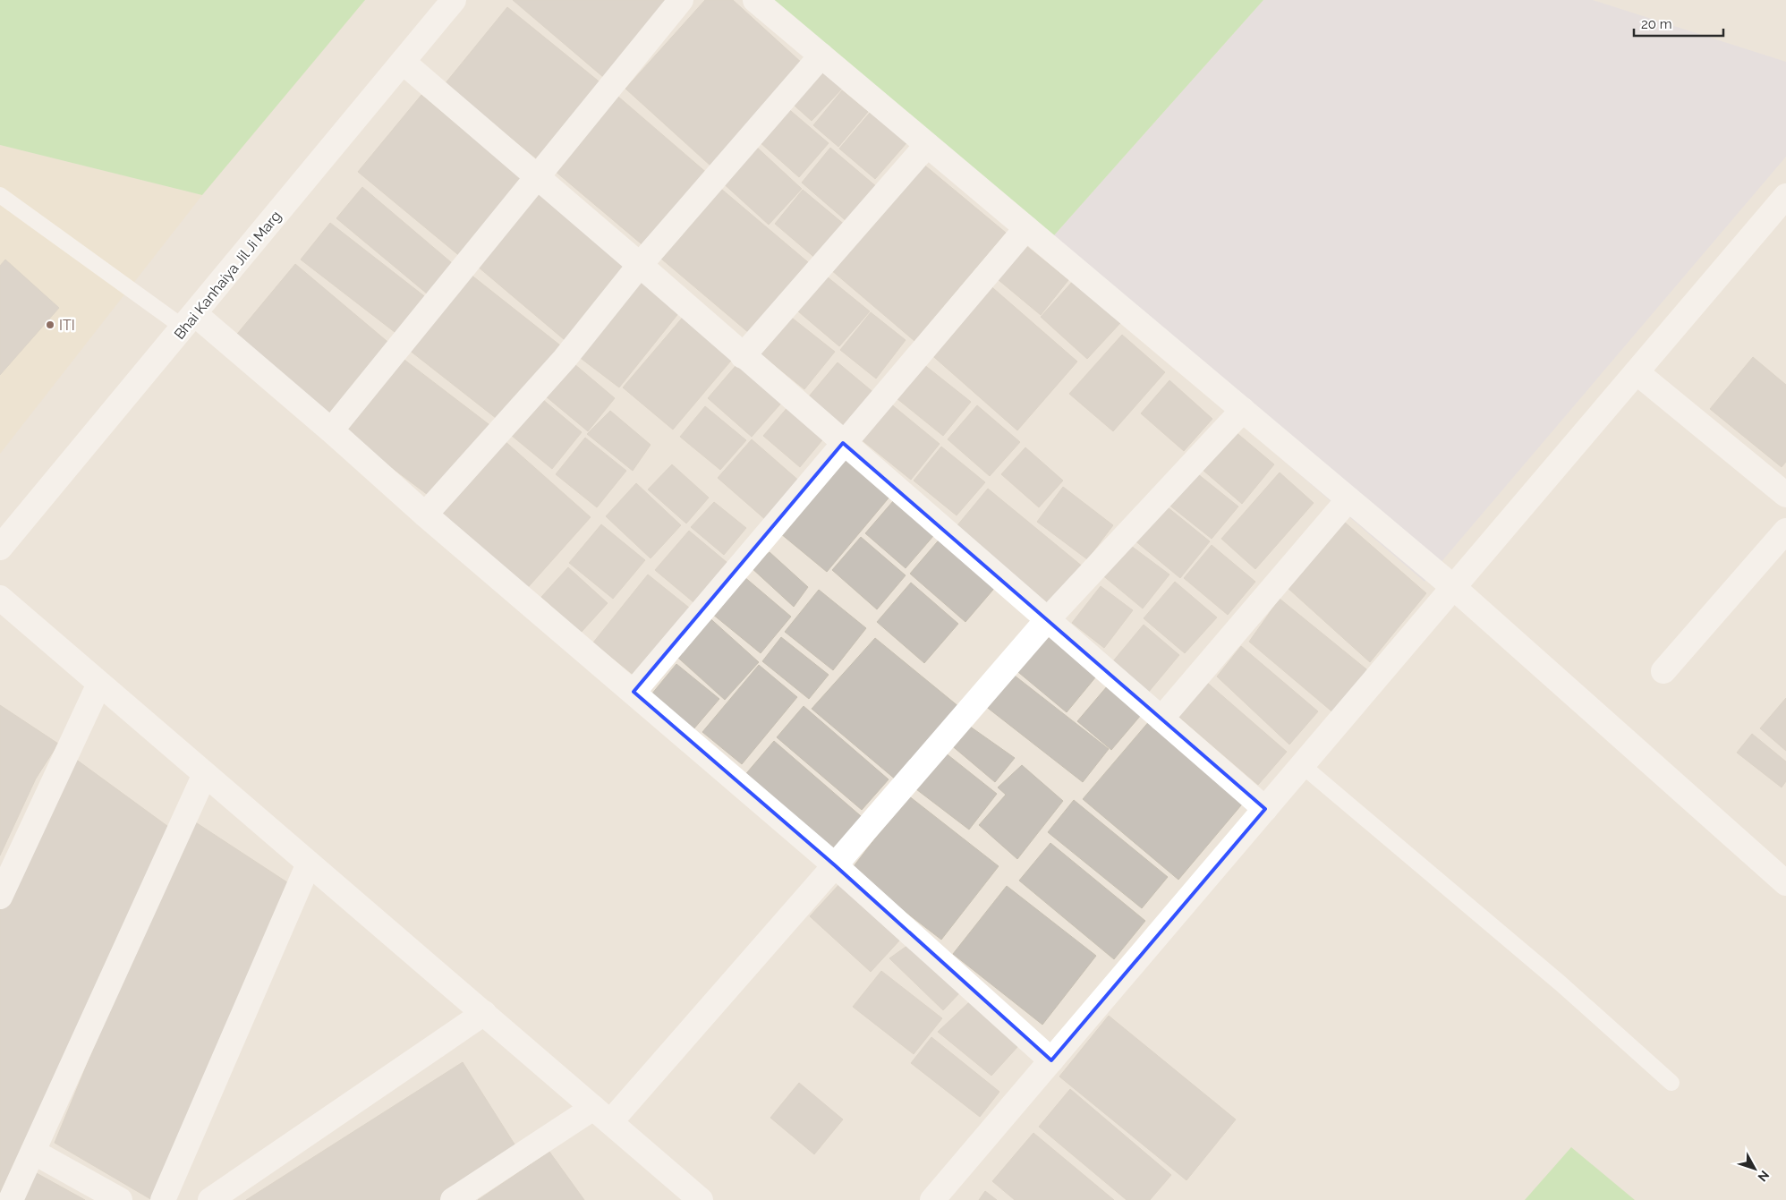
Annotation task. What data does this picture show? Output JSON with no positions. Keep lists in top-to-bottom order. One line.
{"streets":{"street":["Bhai Kanhaiya Jil Ji Marg"]},"places":["ITI"],"scale_bar":"20 m","north":"bottom right"}
